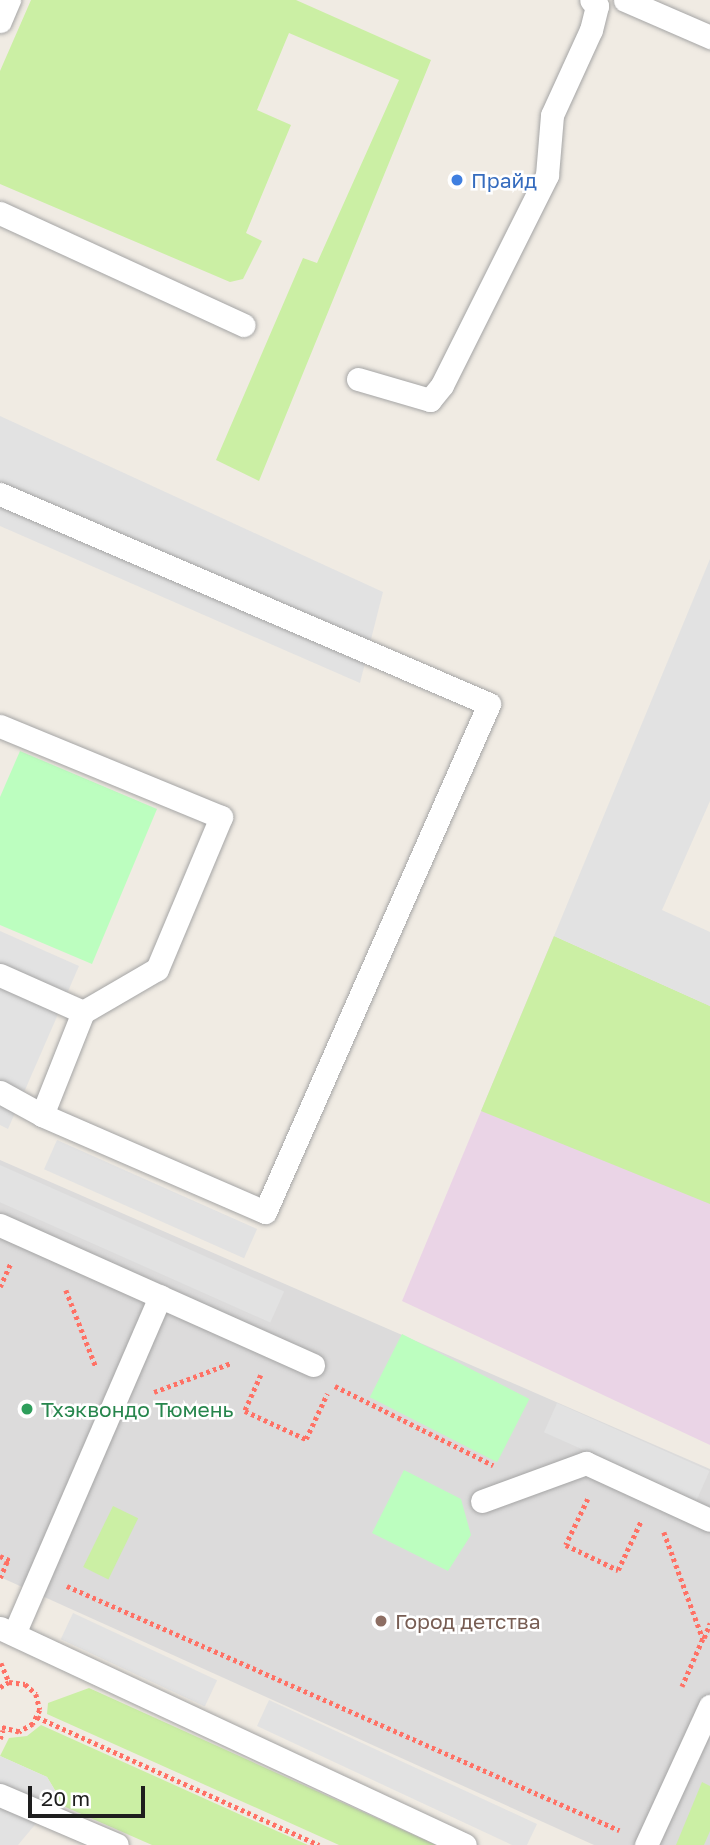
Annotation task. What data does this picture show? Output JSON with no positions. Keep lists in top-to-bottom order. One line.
{"places":["Прайд","Тхэквондо Тюмень","Город детства"],"scale_bar":"20 m"}
